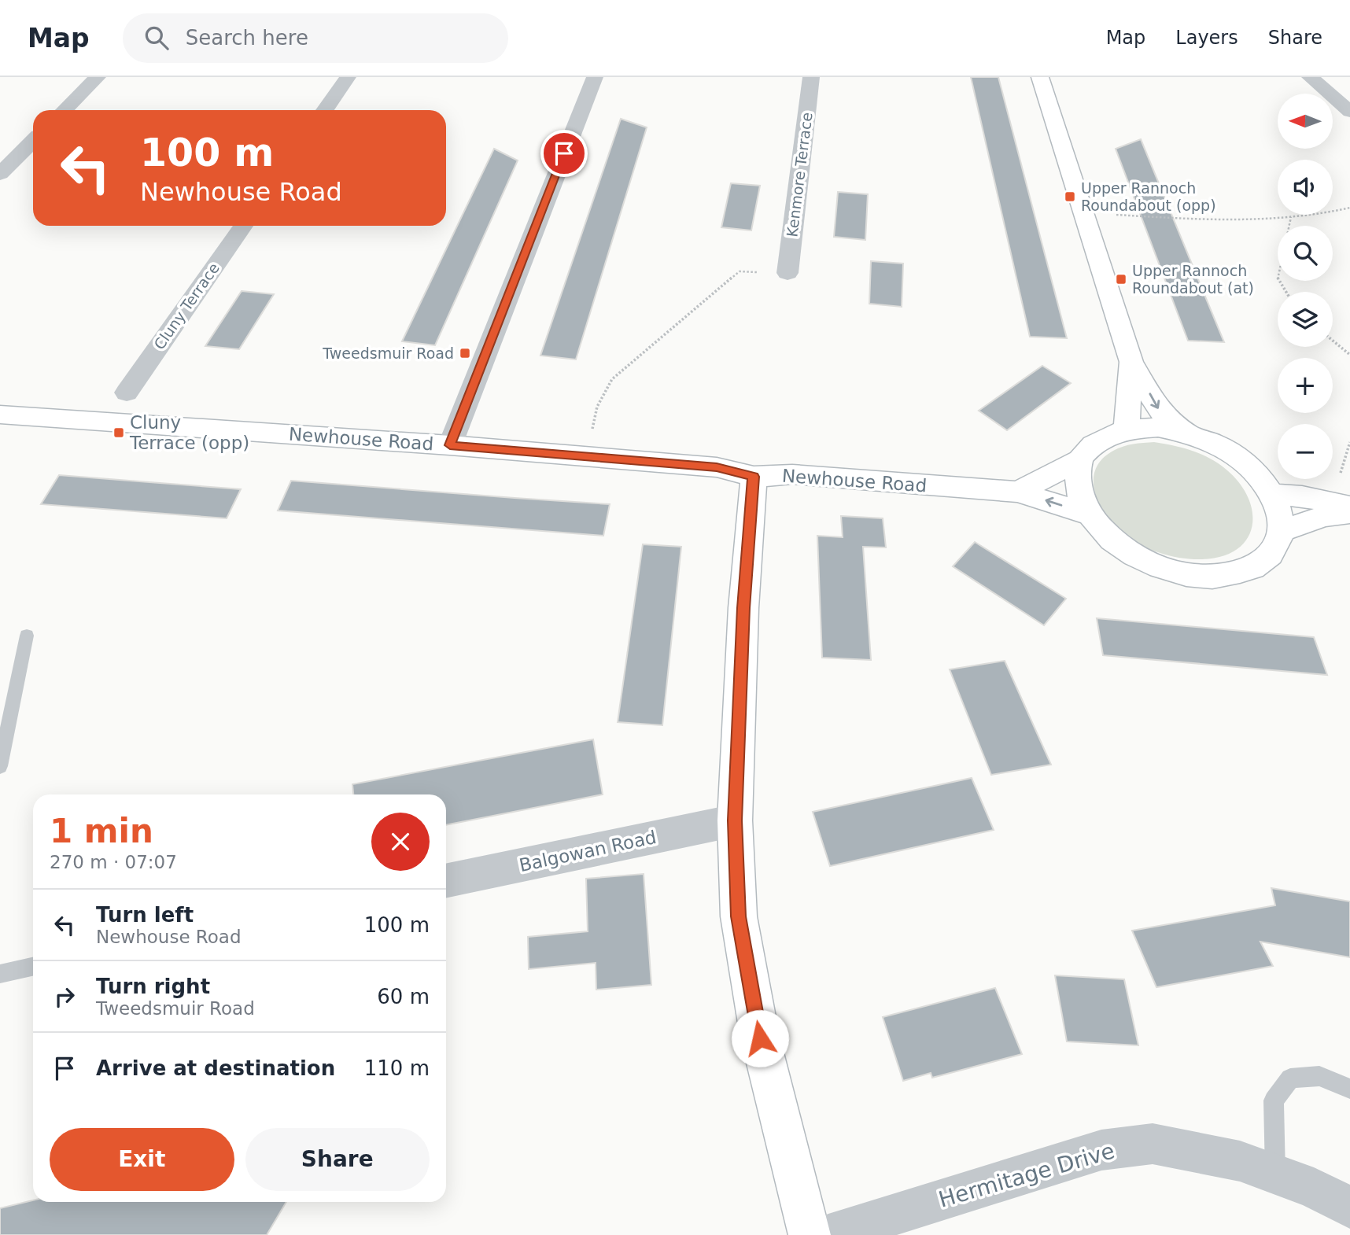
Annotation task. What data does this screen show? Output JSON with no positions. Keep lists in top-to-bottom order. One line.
{"streets":{"street":["Kenmore Terrace","Cluny Terrace","Newhouse Road","Balgowan Road","Hermitage Drive"]},"places":{"transit":["Upper Rannoch Roundabout (opp)","Upper Rannoch Roundabout (at)","Tweedsmuir Road","Cluny Terrace (opp)"]},"north":"left","page":{"header":"Map","search":"Search here","nav":["Map","Layers","Share"],"map_buttons":["+","−"],"turn":["100 m","Newhouse Road"],"heading":["1 min","270 m · 07:07"],"list":[{"name":"Turn left","note":"Newhouse Road","value":"100 m"},{"name":"Turn right","note":"Tweedsmuir Road","value":"60 m"},{"name":"Arrive at destination","value":"110 m"}],"buttons":["Exit","Share"]}}
